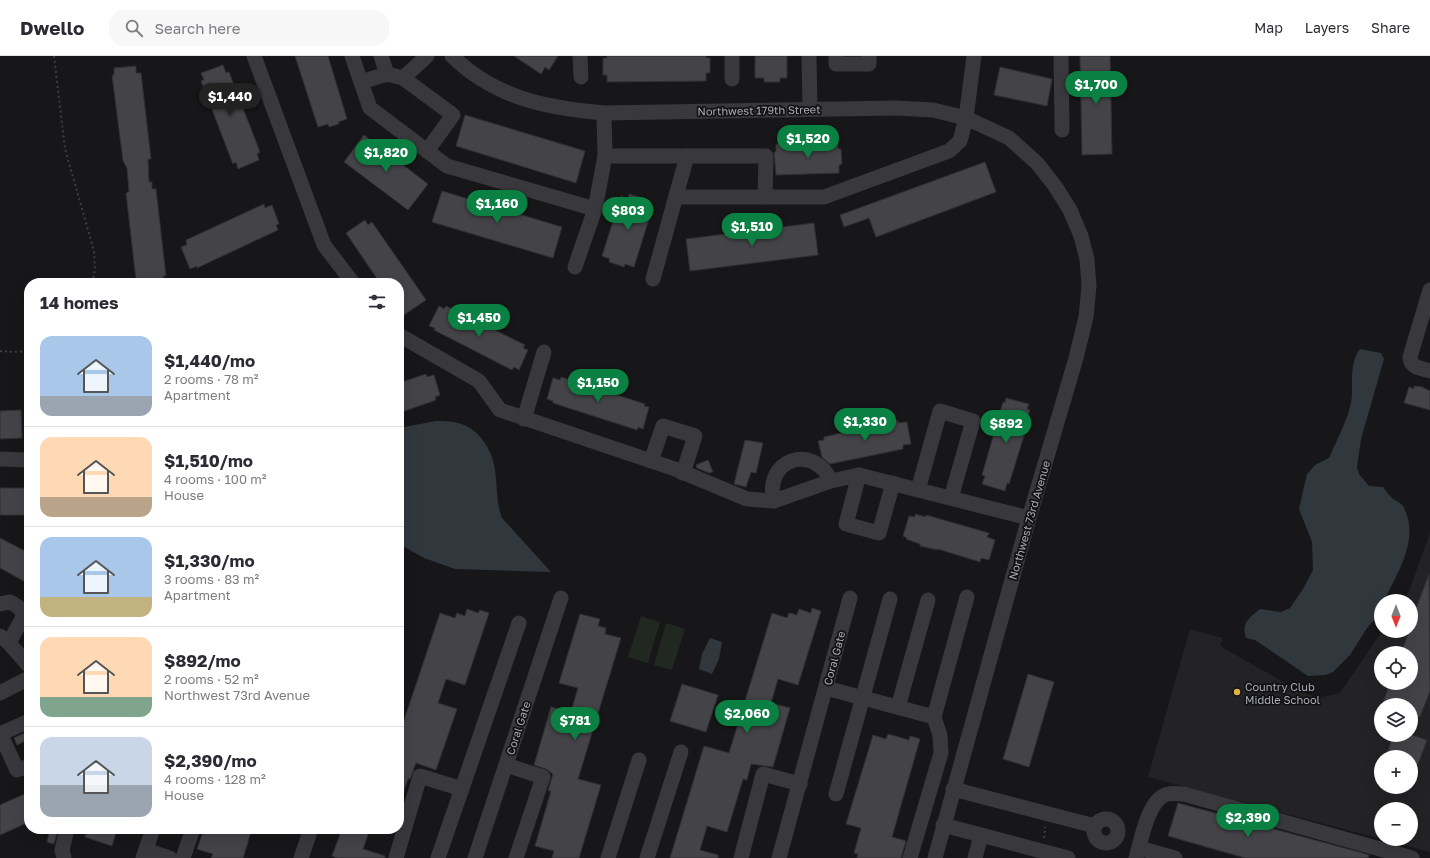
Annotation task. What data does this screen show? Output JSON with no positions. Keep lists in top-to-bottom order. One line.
{"streets":{"street":["Northwest 179th Street","Northwest 73rd Avenue","Coral Gate"]},"crossings":[["Northwest 179th Street","Northwest 73rd Avenue"]],"places":["Country Club Middle School"],"north":"bottom","page":{"header":"Dwello","search":"Search here","nav":["Map","Layers","Share"],"price":["$1,700","$1,440","$1,520","$1,820","$1,160","$803","$1,510","$1,450","$1,150","$1,330","$892","$2,060","$781","$2,390"],"heading":"14 homes","list":[{"name":"$1,440/mo","note":"2 rooms · 78 m² · Apartment"},{"name":"$1,510/mo","note":"4 rooms · 100 m² · House"},{"name":"$1,330/mo","note":"3 rooms · 83 m² · Apartment"},{"name":"$892/mo","note":"2 rooms · 52 m² · Northwest 73rd Avenue"},{"name":"$2,390/mo","note":"4 rooms · 128 m² · House"}],"map_buttons":["+","−"]}}
